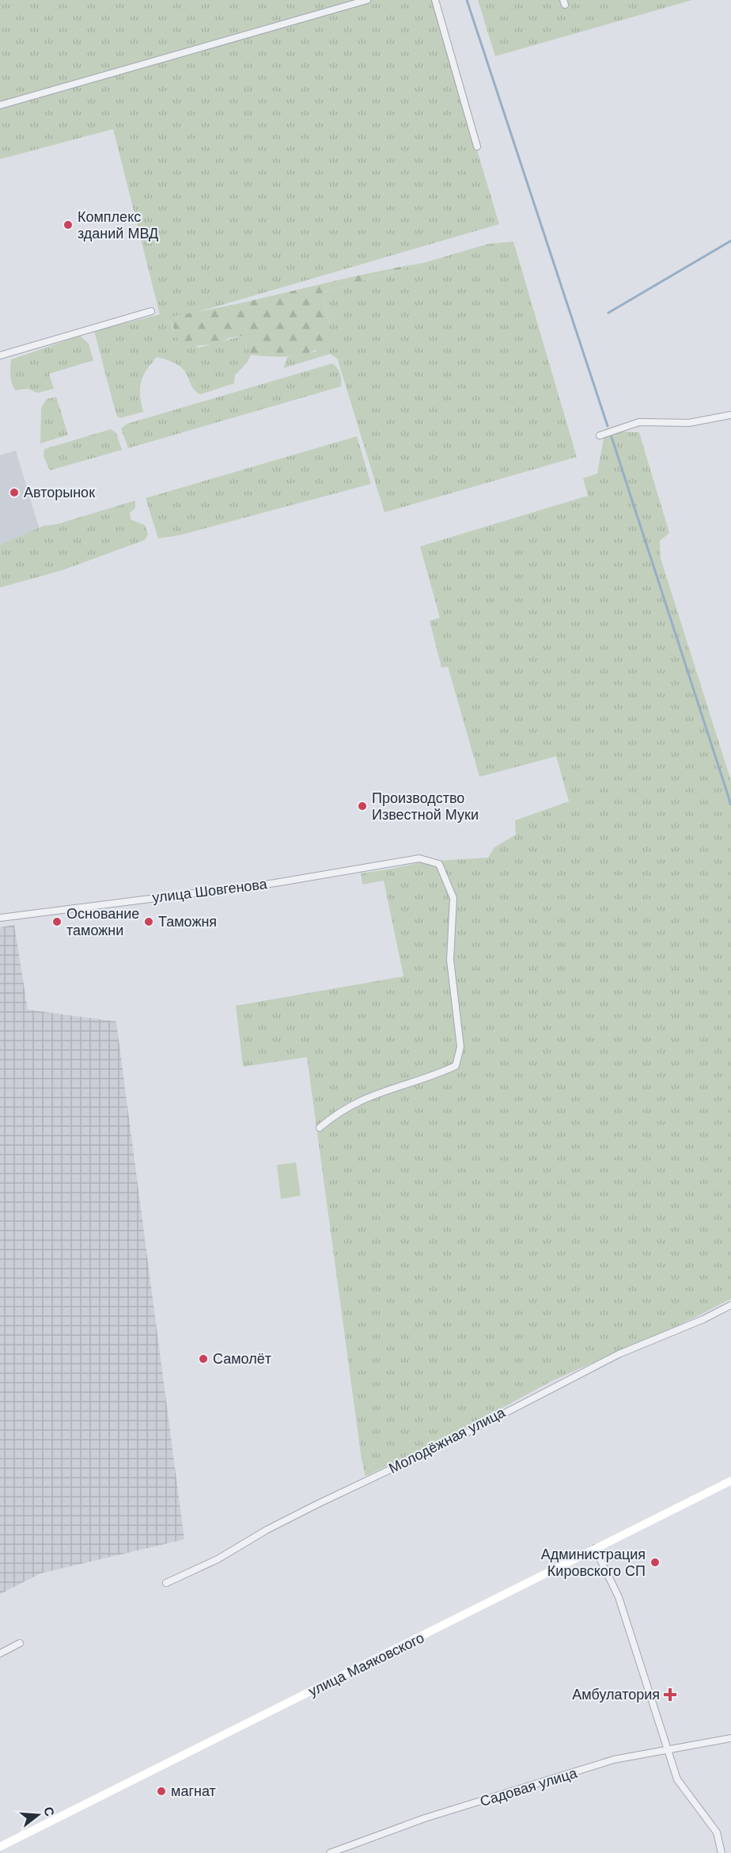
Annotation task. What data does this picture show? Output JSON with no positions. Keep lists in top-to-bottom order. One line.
{"streets":{"street":["улица Шовгенова","Молодёжная улица","улица Маяковского","Садовая улица"]},"places":{"other":["Комплекс зданий МВД","Авторынок","Производство Известной Муки","Основание таможни","Таможня","Самолёт","Администрация Кировского СП","магнат"],"health":["Амбулатория"]},"north":"right"}
